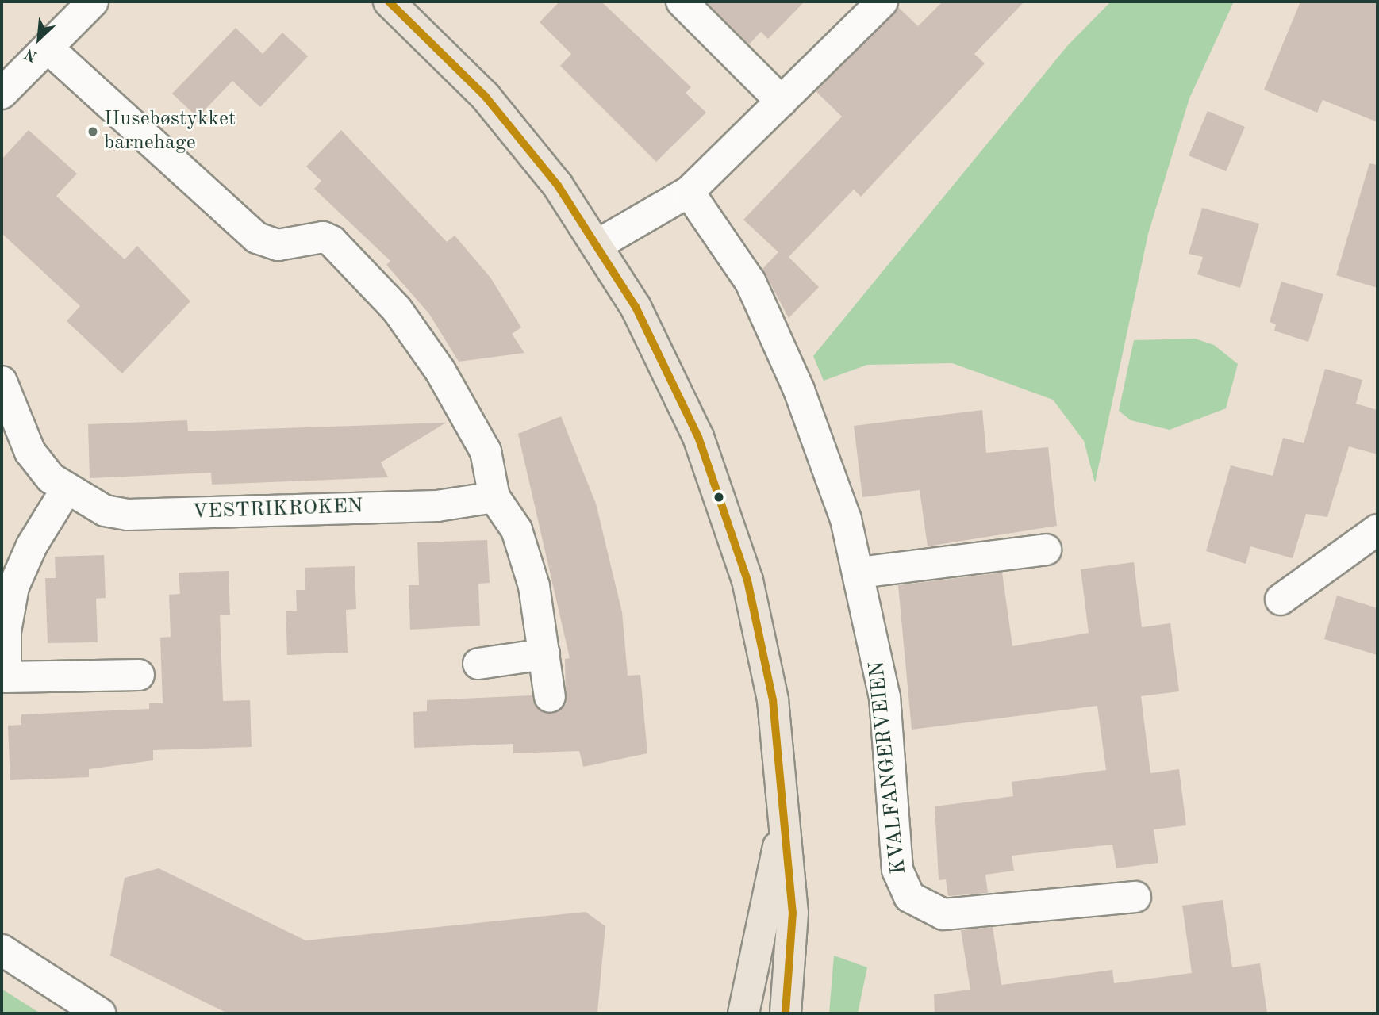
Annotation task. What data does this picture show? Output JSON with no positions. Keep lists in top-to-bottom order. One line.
{"streets":{"street":["VESTRIKROKEN","KVALFANGERVEIEN"]},"places":["Husebøstykket barnehage"],"north":"bottom left"}
